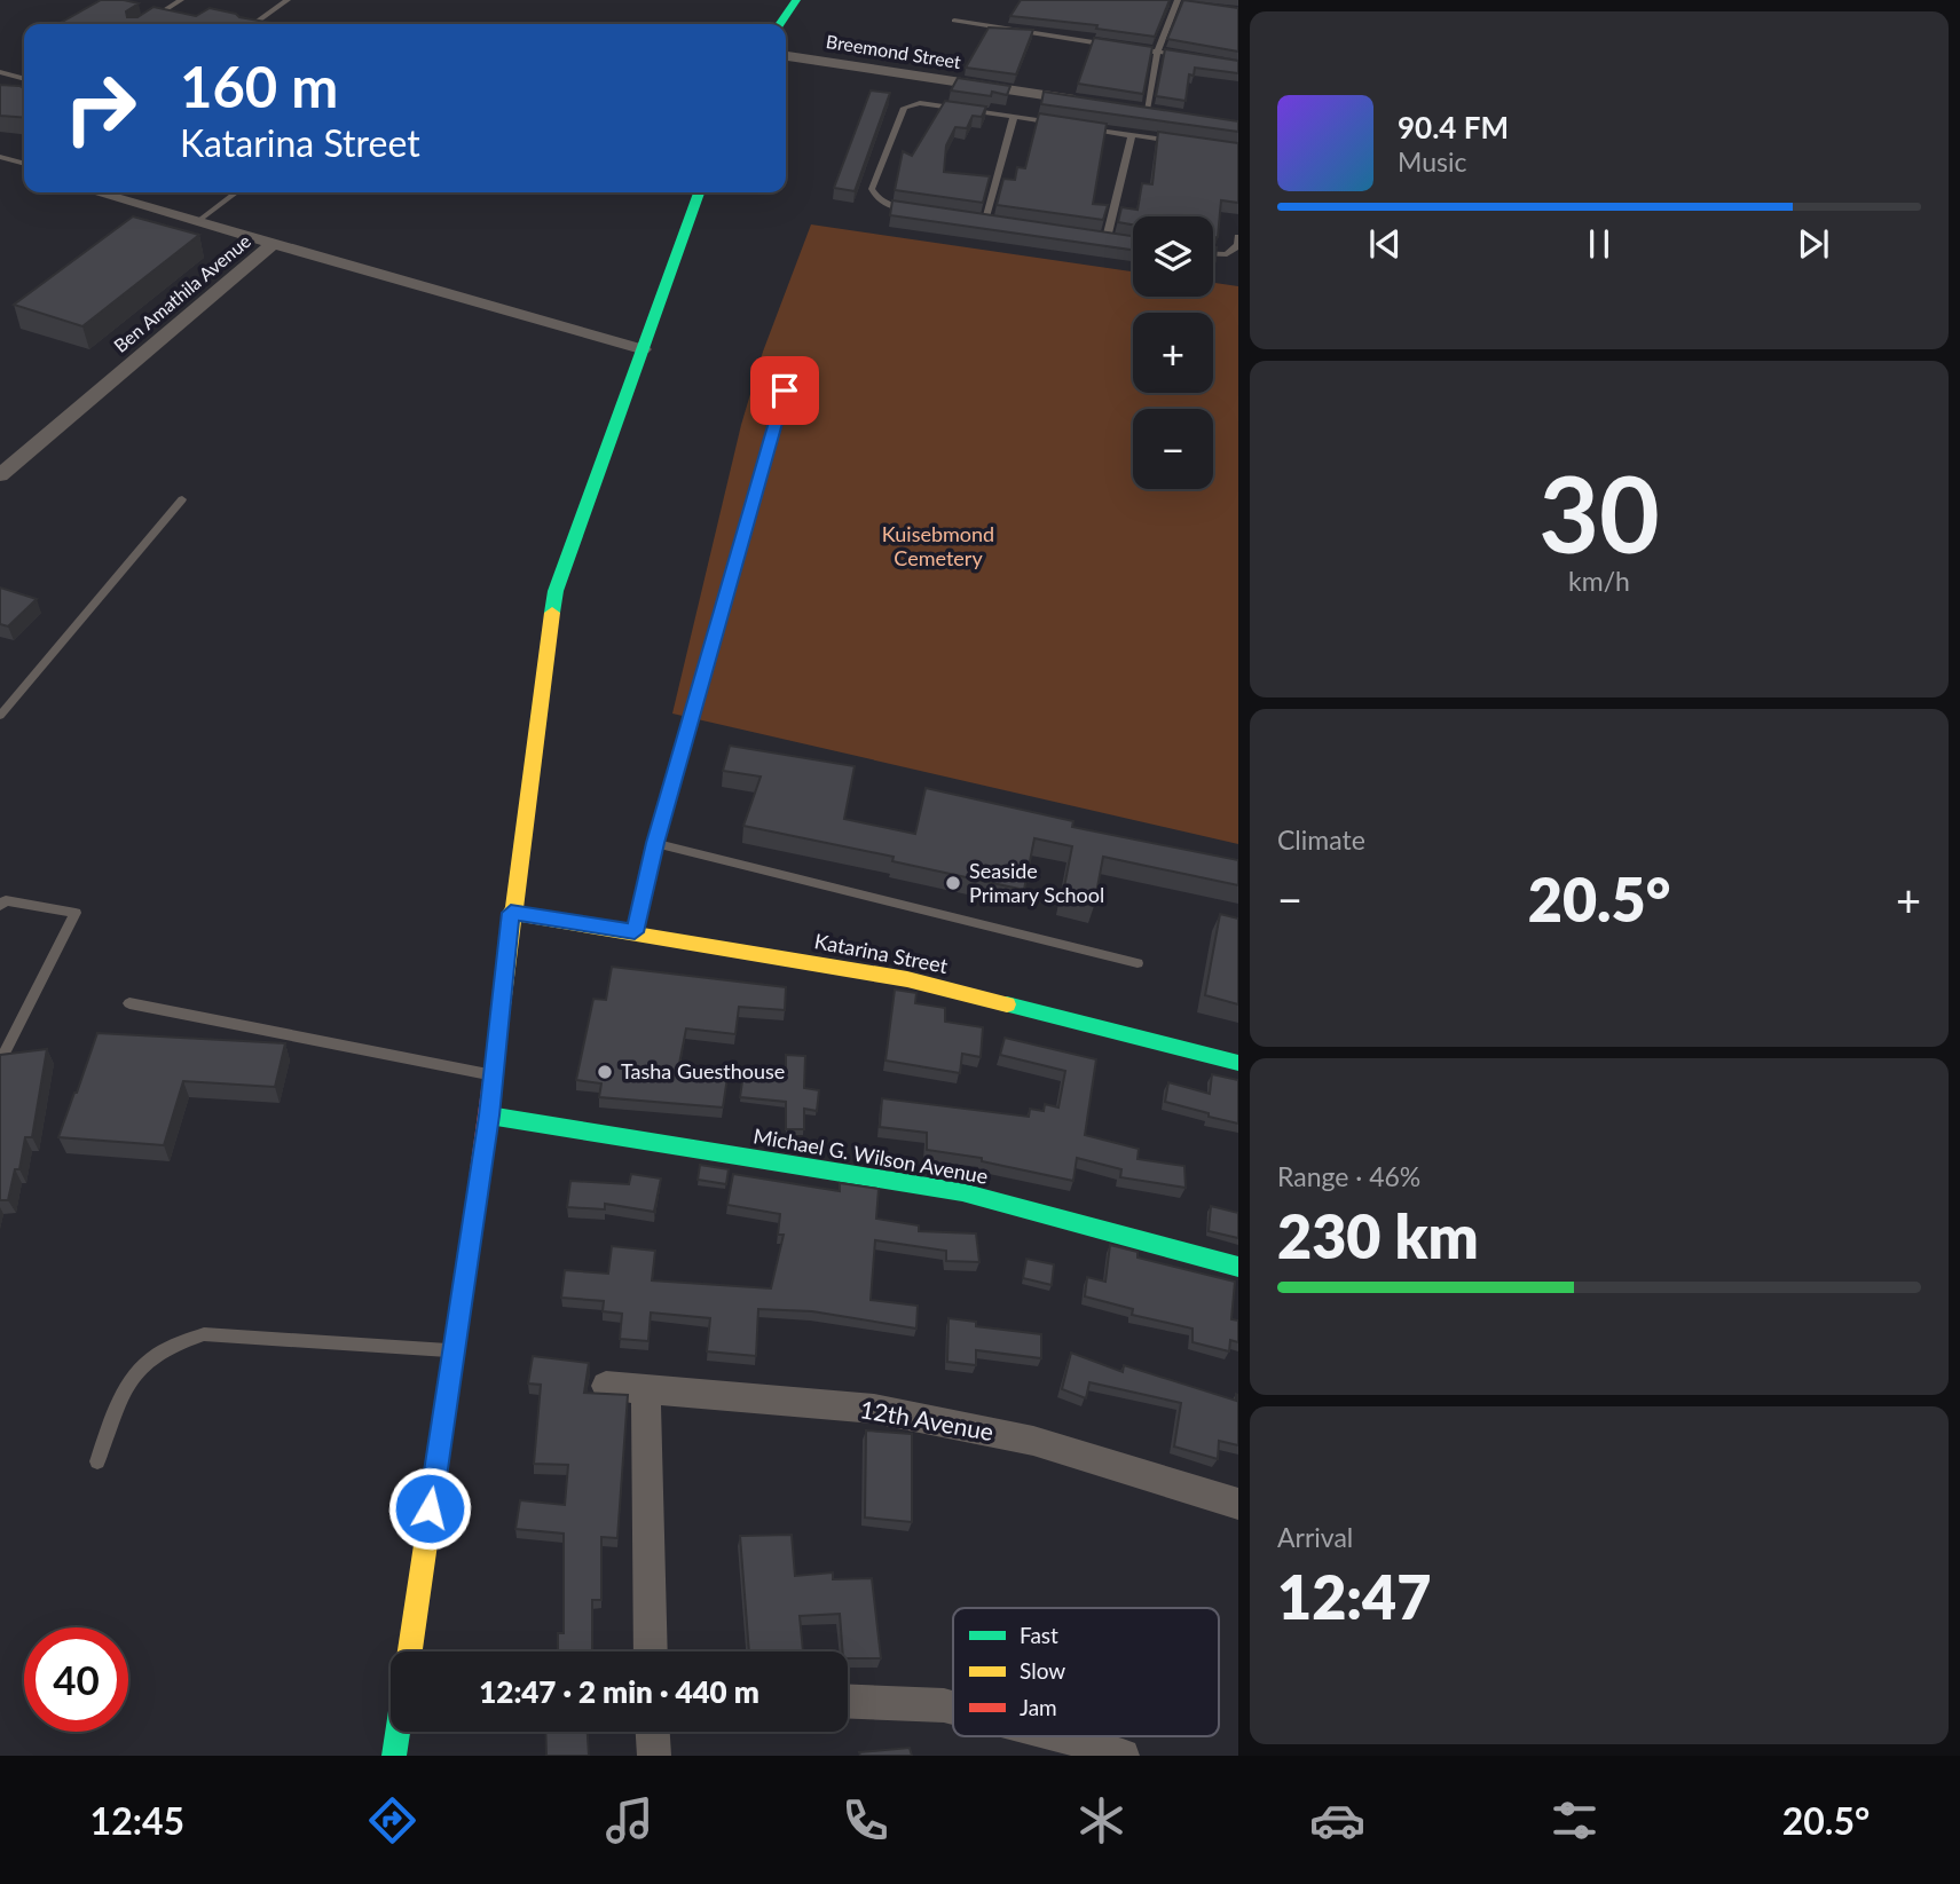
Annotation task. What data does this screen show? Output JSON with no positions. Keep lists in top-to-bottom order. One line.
{"streets":{"street":["Breemond Street","Ben Amathila Avenue","Katarina Street","Michael G. Wilson Avenue","12th Avenue"]},"parks":["Kuisebmond Cemetery"],"places":["Seaside Primary School","Tasha Guesthouse"],"legend":["Fast","Slow","Jam"],"page":{"turn":["160 m","Katarina Street"],"song":["90.4 FM","Music"],"map_buttons":["+","−"],"tile":[["30","km/h"],"Climate",["Range · 46%","230 km"],["Arrival","12:47"]],"heat":["−","20.5°","+"],"limit":"40","trip":"12:47 · 2 min · 440 m","tabs":["12:45","20.5°"]}}
